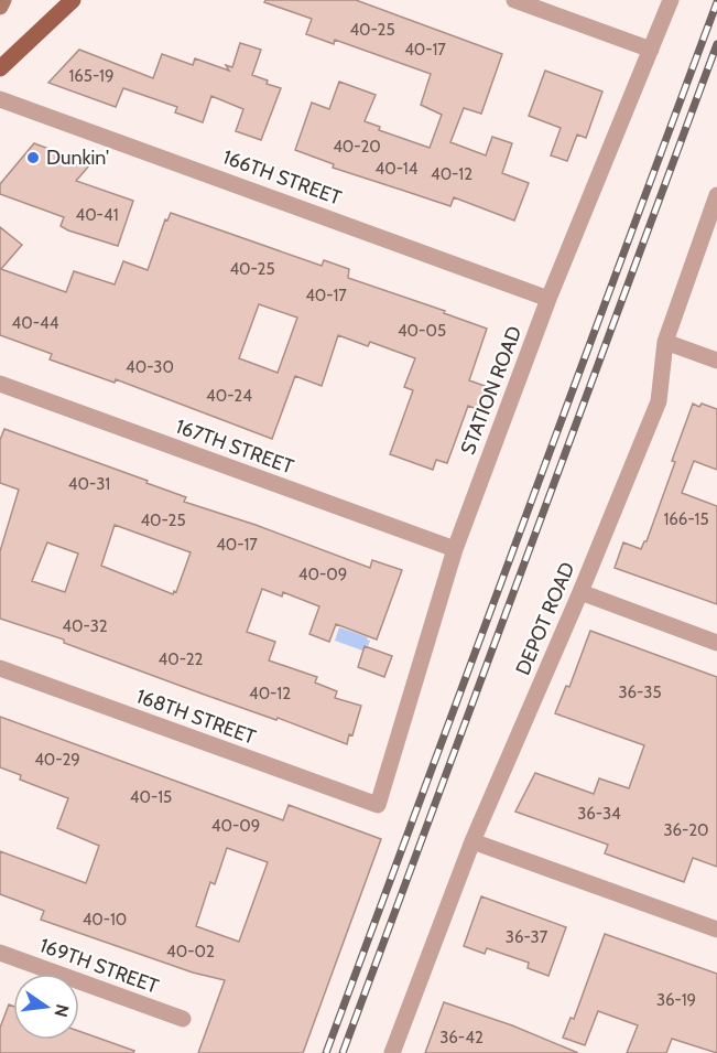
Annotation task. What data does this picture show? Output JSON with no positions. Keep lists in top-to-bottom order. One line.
{"streets":{"street":["166TH STREET","STATION ROAD","167TH STREET","DEPOT ROAD","168TH STREET","169TH STREET"]},"crossings":[["166TH STREET","STATION ROAD"],["STATION ROAD","167TH STREET"],["STATION ROAD","168TH STREET"]],"places":["Dunkin'"],"house_numbers":["40-25","40-17","165-19","40-20","40-14","40-12","40-41","40-25","40-17","40-44","40-05","40-30","40-24","40-31","166-15","40-25","40-17","40-09","40-32","40-22","36-35","40-12","40-29","40-15","36-34","40-09","36-20","40-10","36-37","40-02","36-19","36-42"],"north":"right"}
